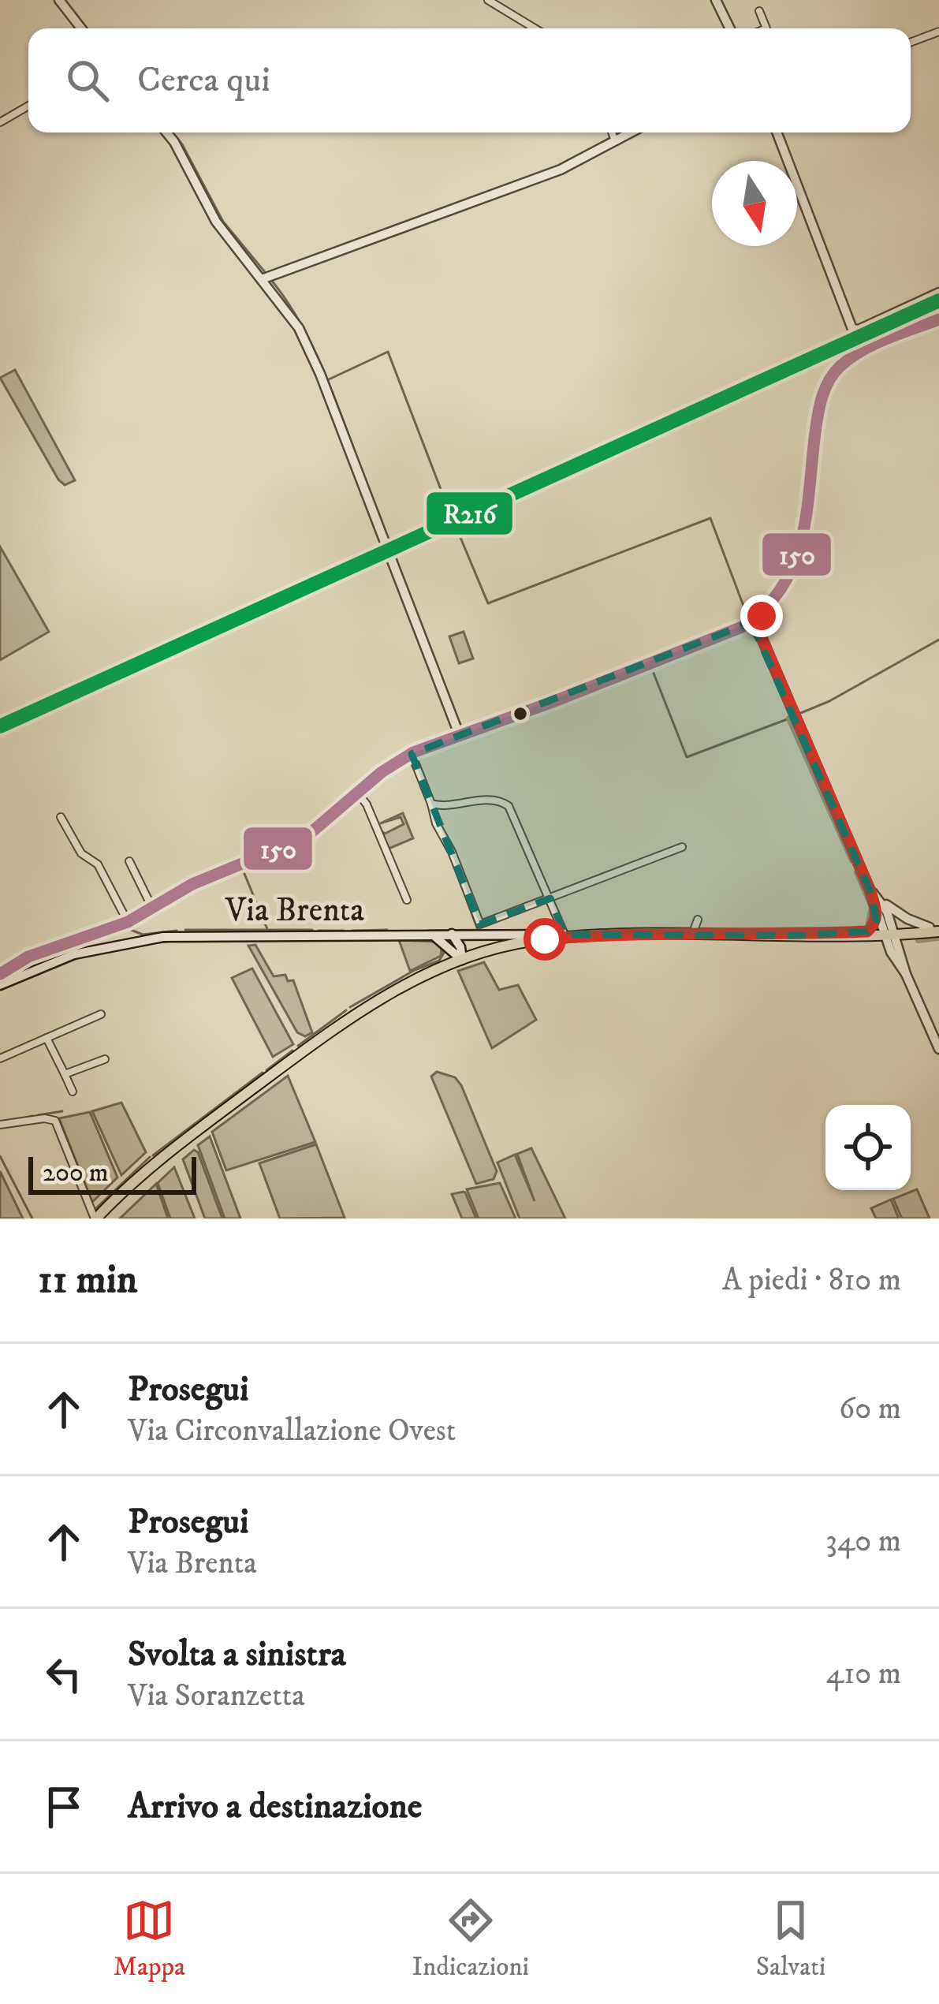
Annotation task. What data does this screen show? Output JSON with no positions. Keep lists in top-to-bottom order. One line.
{"streets":{"main road":["Via Brenta"]},"lines":["transit line R216","transit line 150"],"scale_bar":"200 m","north":"bottom","page":{"search":"Cerca qui","scale":"200 m","heading":["11 min","A piedi · 810 m"],"list":[["Prosegui","Via Circonvallazione Ovest","60 m"],["Prosegui","Via Brenta","340 m"],["Svolta a sinistra","Via Soranzetta","410 m"],"Arrivo a destinazione"],"nav":["Mappa","Indicazioni","Salvati"]}}
